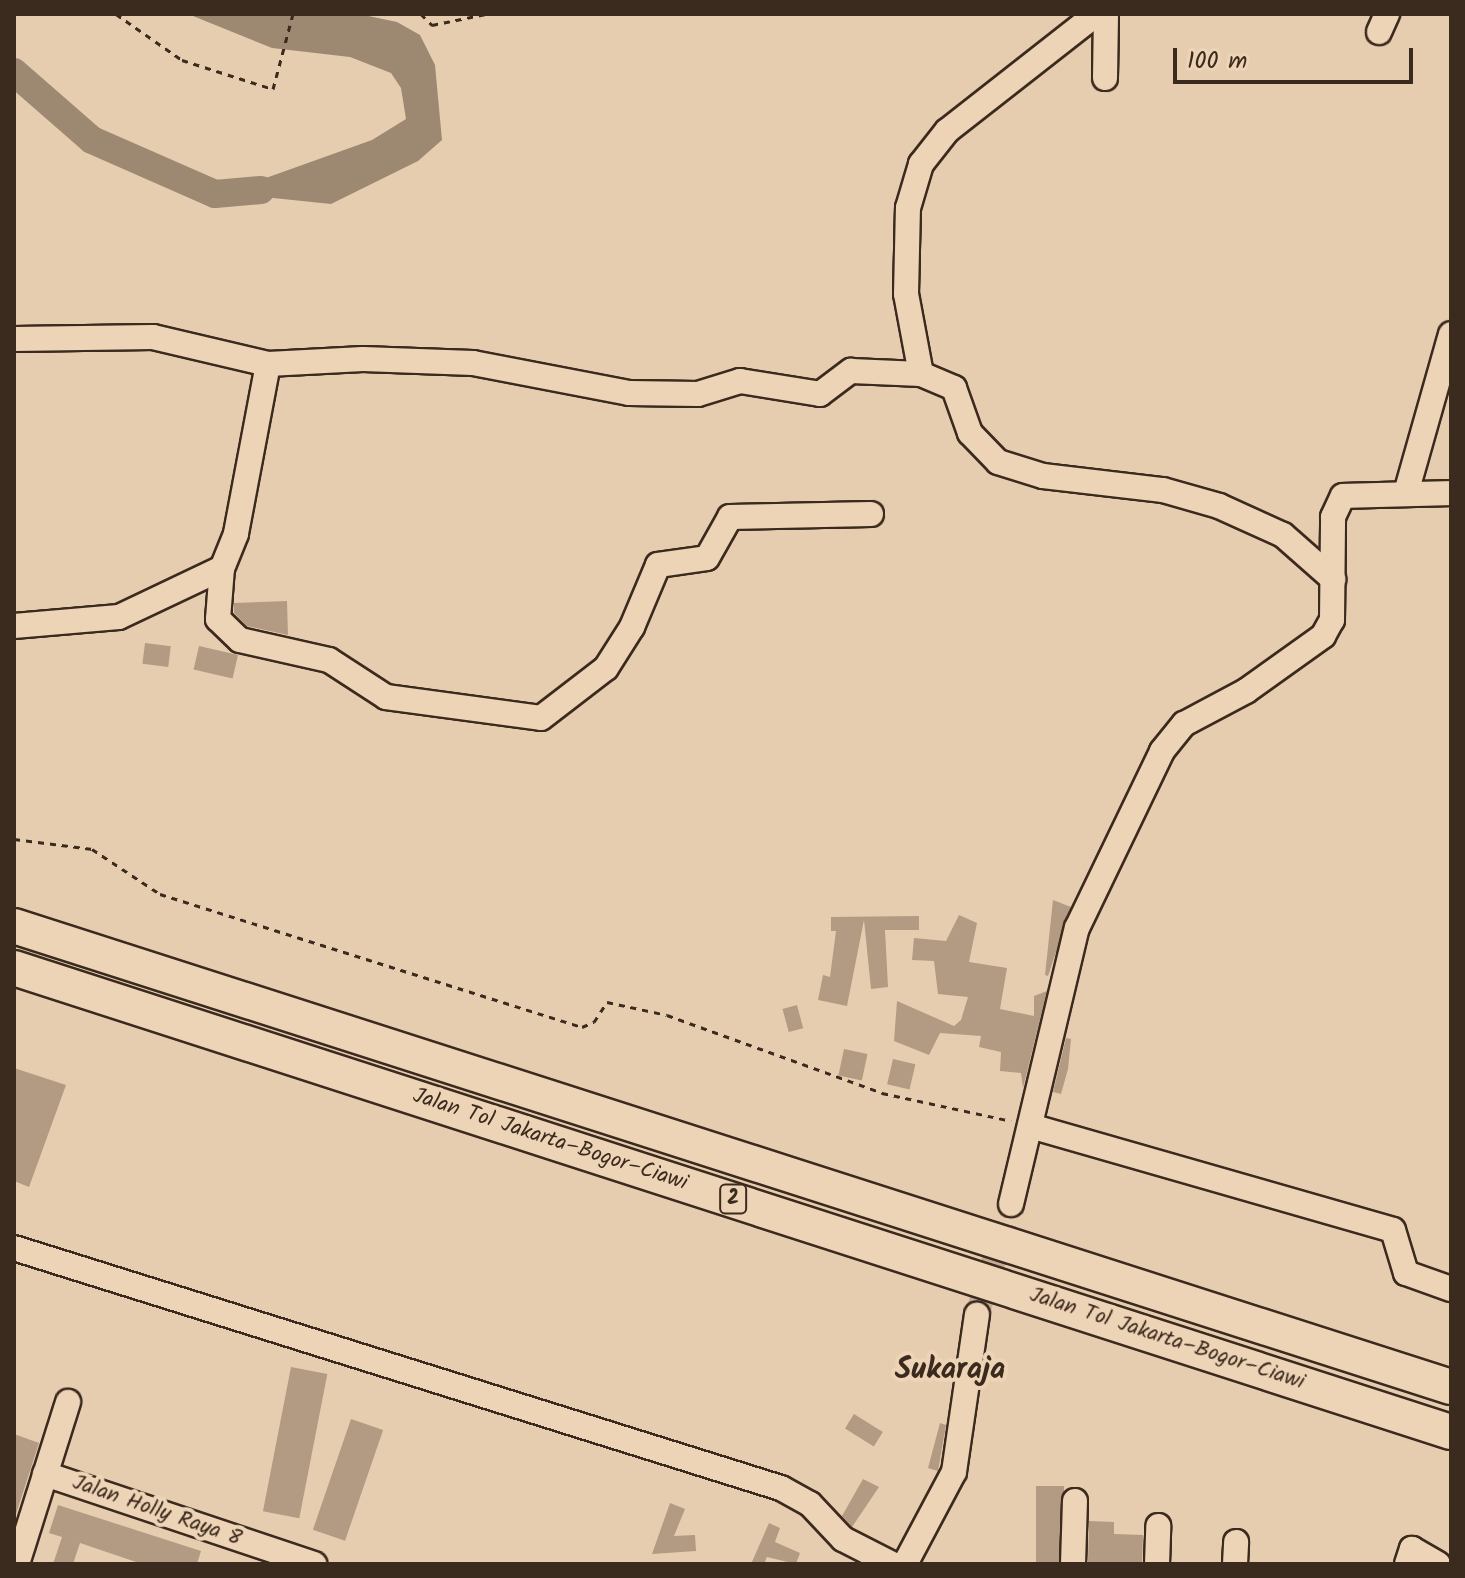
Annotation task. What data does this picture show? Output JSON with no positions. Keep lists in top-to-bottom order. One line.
{"streets":{"highway":["Jalan Tol Jakarta–Bogor–Ciawi","2"],"street":["Jalan Holly Raya 8"]},"districts":["Sukaraja"],"scale_bar":"100 m"}
